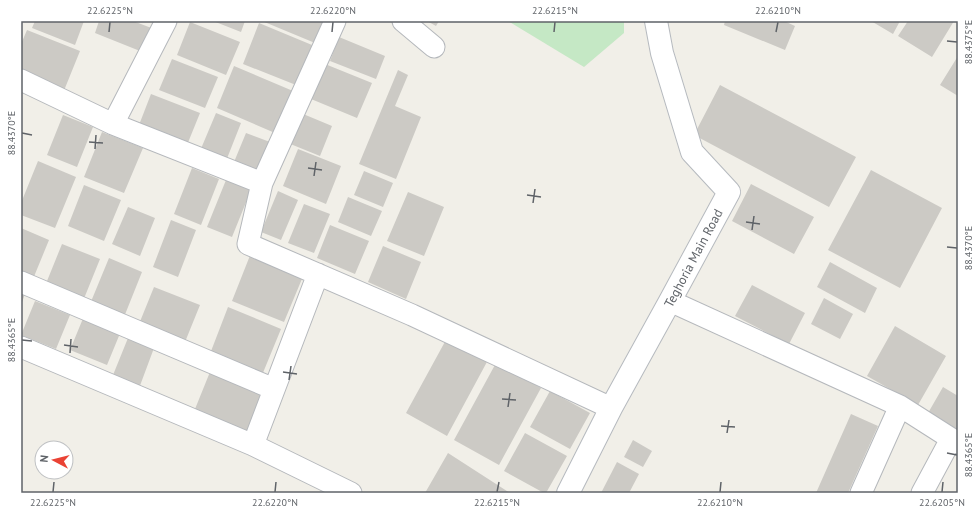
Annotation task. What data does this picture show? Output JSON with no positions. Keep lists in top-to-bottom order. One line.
{"streets":{"street":["Teghoria Main Road"]},"north":"left","coordinates":["22.6225°N","22.6220°N","22.6215°N","22.6210°N","88.4375°E","88.4370°E","88.4365°E","22.6205°N"]}
